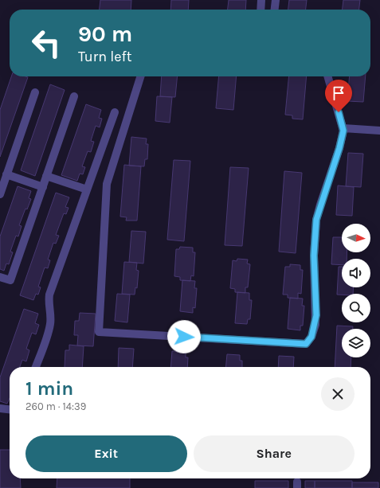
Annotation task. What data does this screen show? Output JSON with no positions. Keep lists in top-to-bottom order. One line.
{"north":"right","page":{"turn":["90 m","Turn left"],"heading":["1 min","260 m · 14:39"],"buttons":["Exit","Share"]}}
